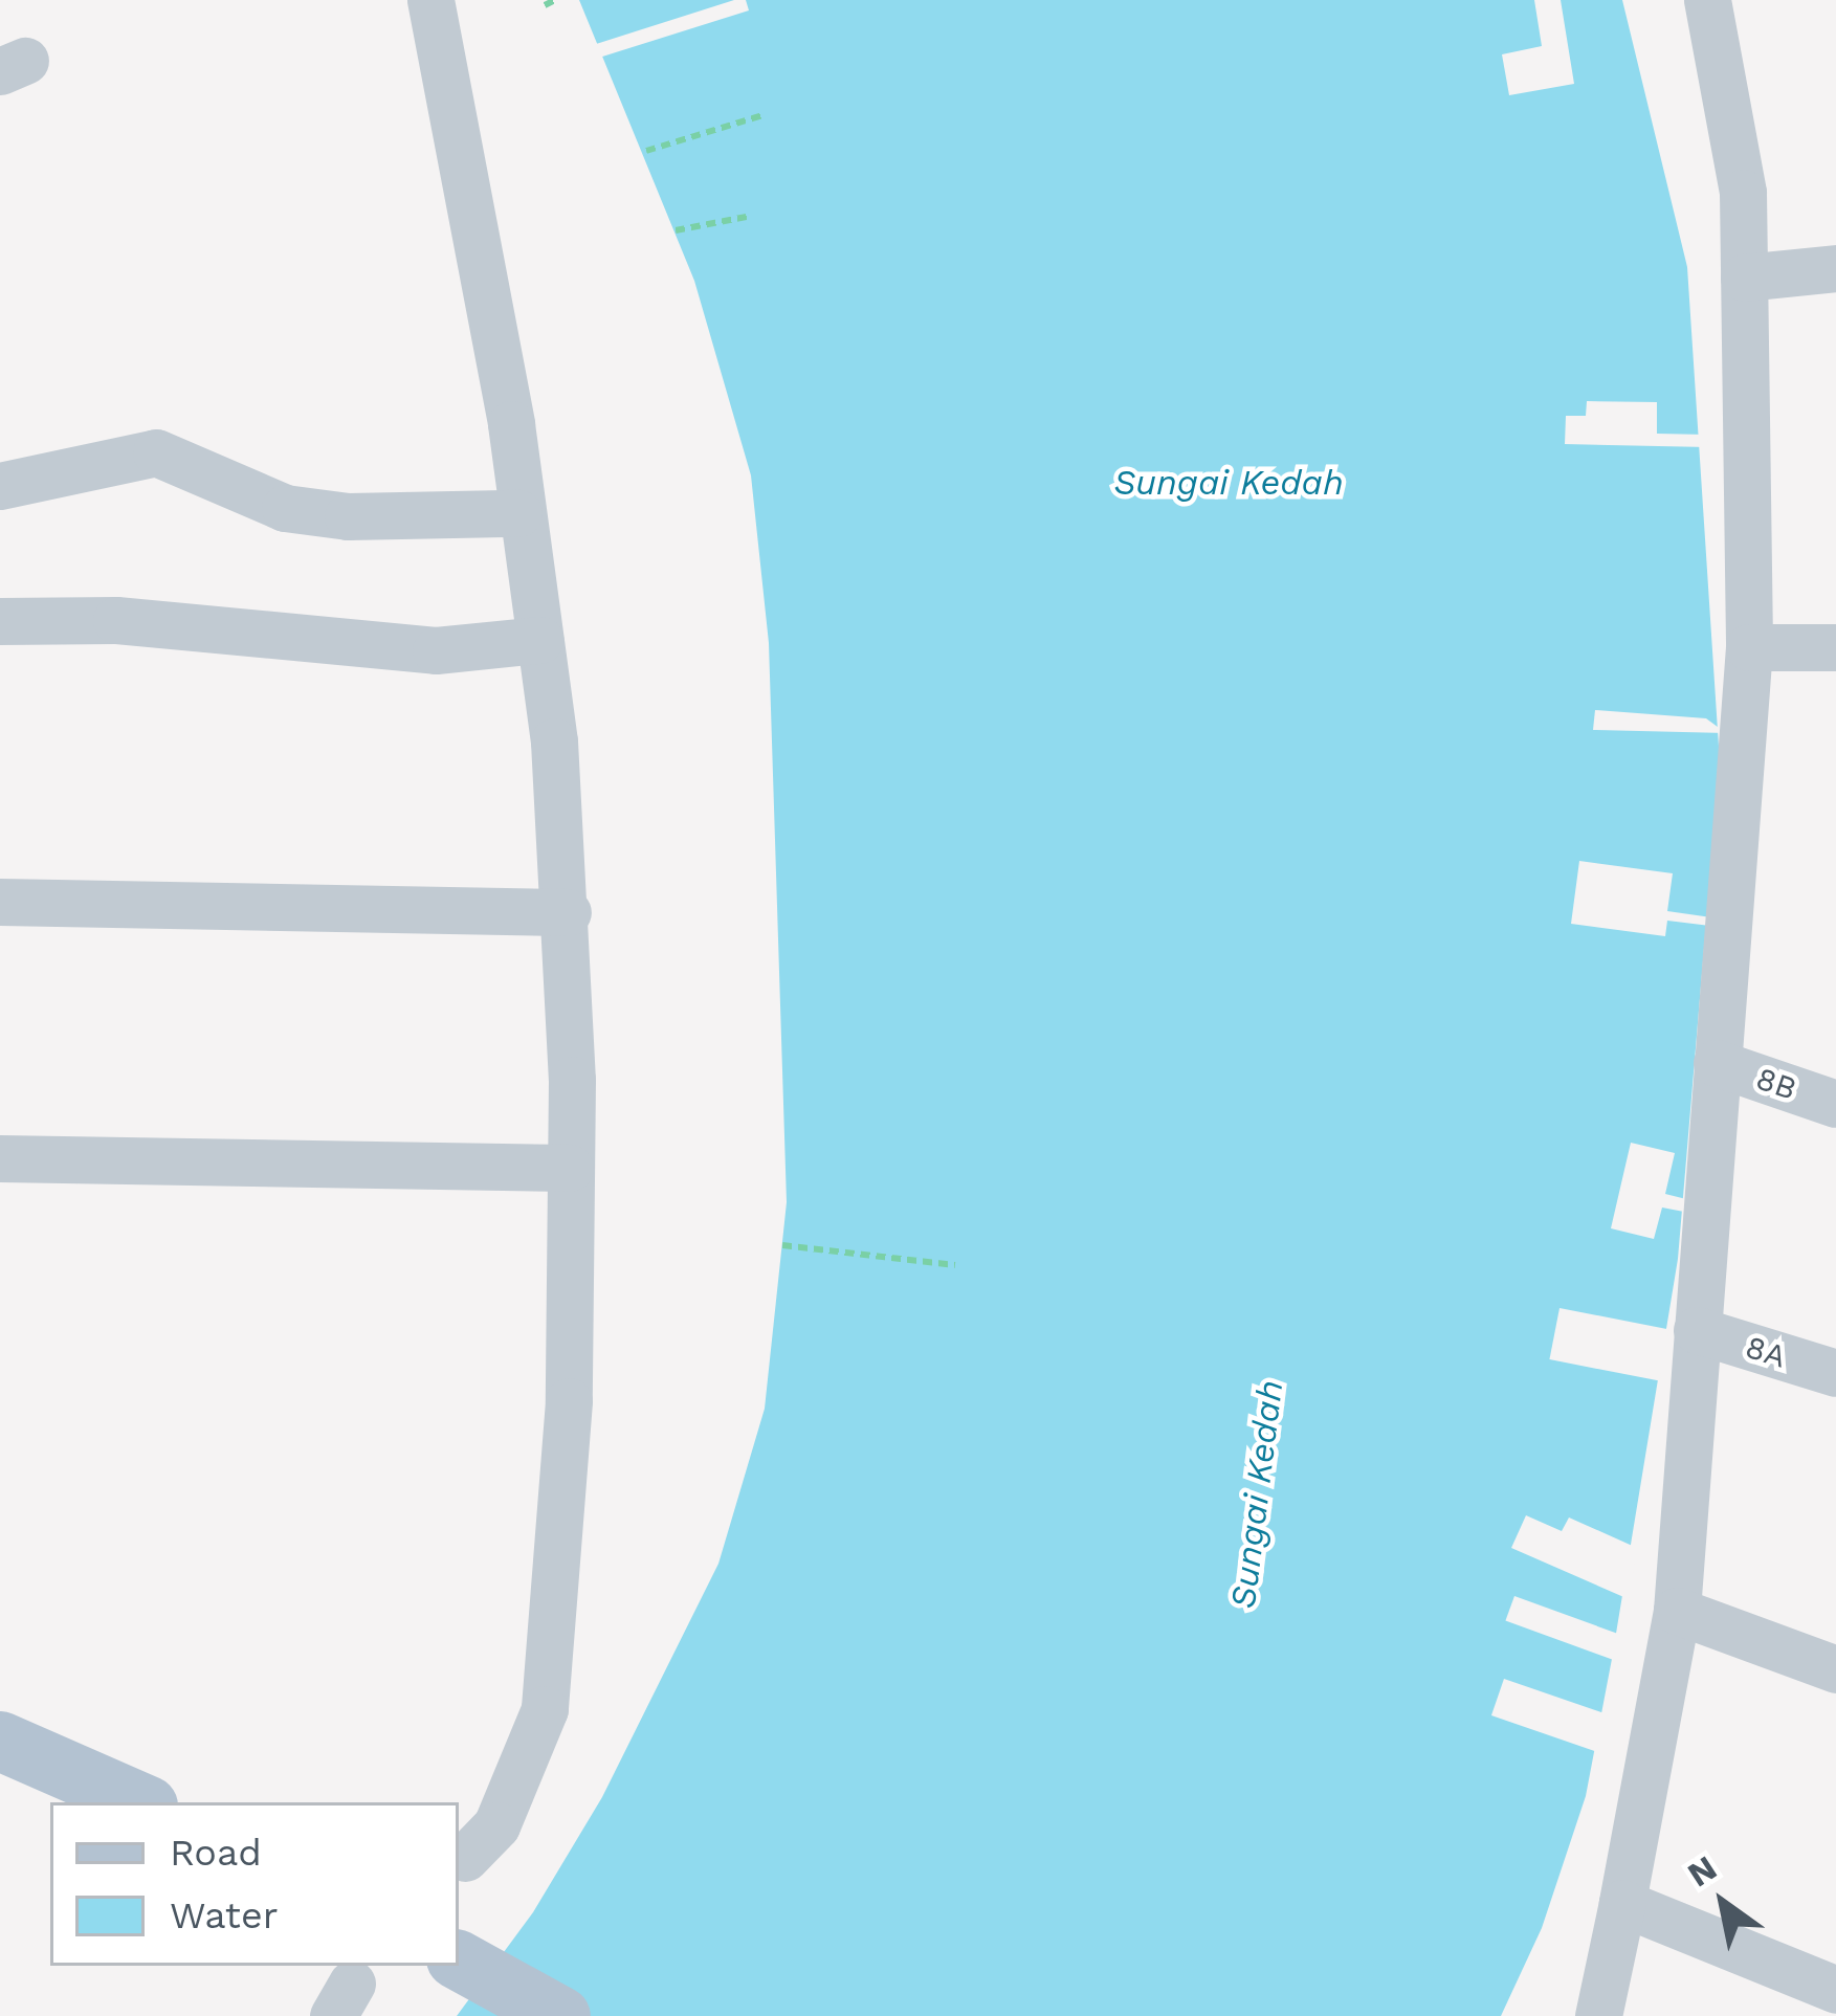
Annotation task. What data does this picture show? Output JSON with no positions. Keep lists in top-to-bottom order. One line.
{"streets":{"street":["8B","8A"]},"water":["Sungai Kedah"],"legend":["Road","Water"],"north":"top left"}
